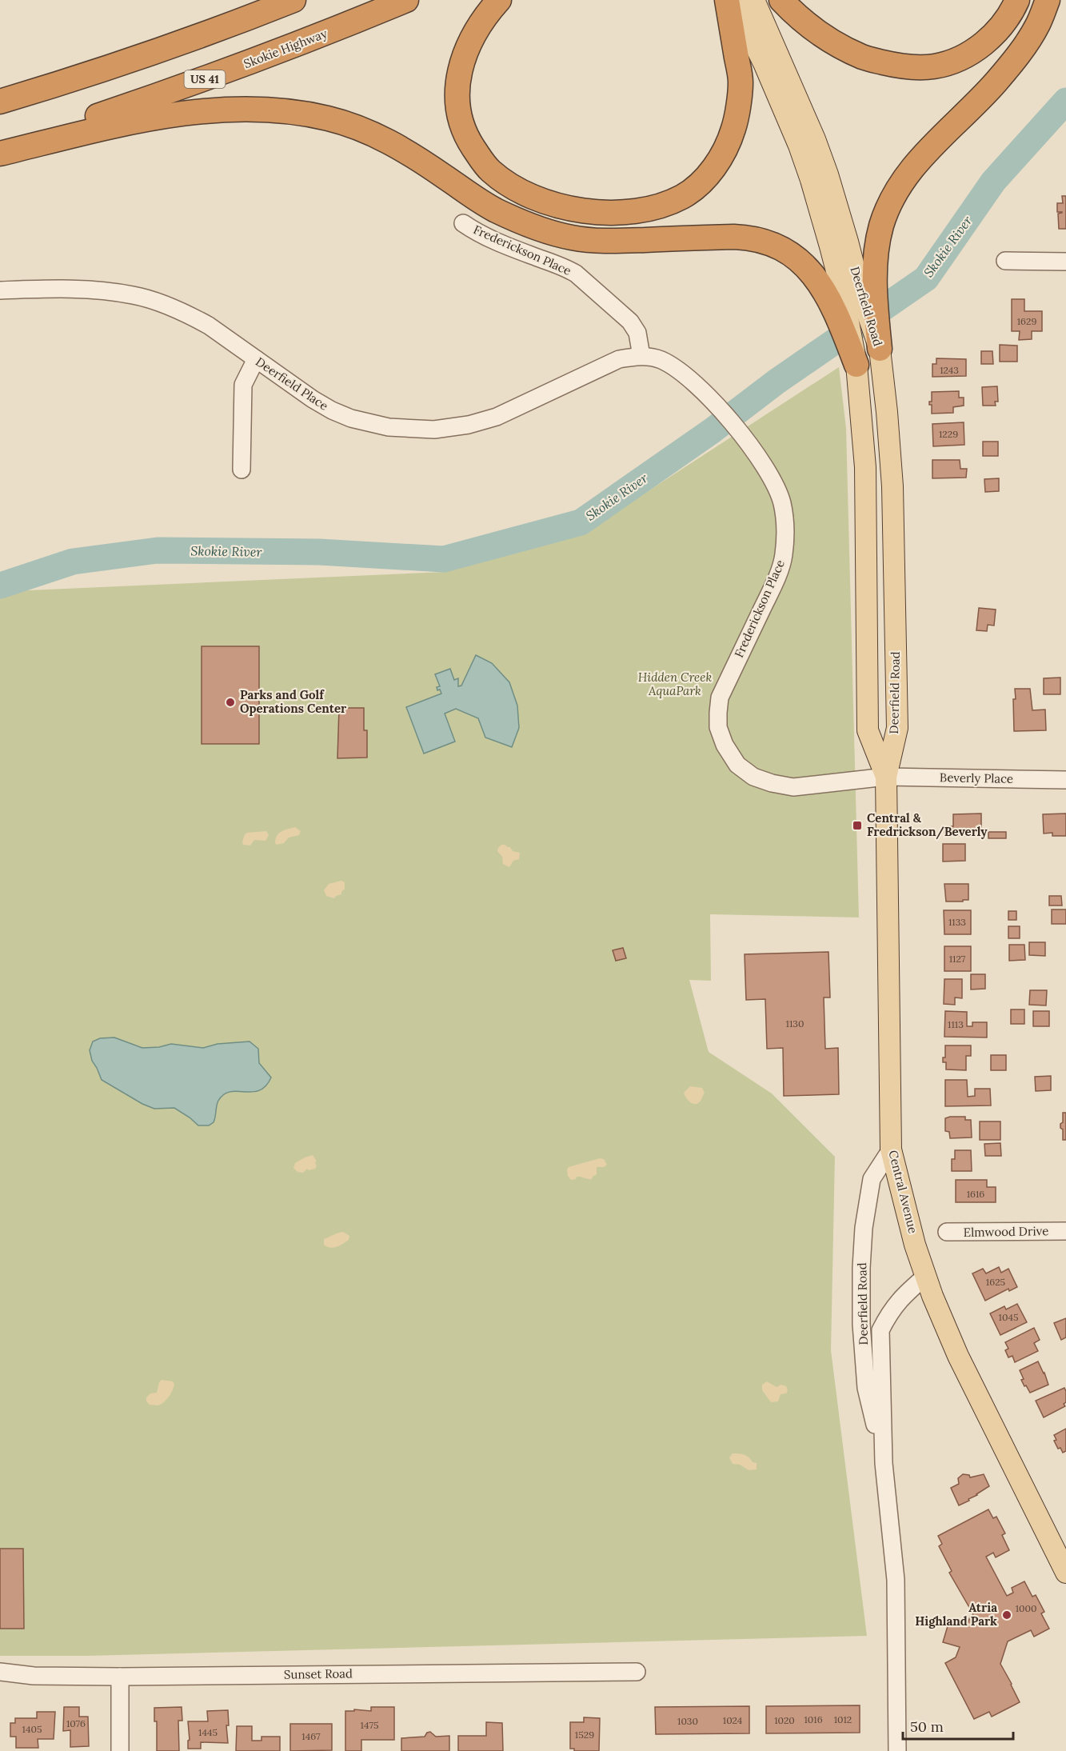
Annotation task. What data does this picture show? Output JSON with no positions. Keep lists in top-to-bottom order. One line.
{"streets":{"highway":["Skokie Highway","US 41"],"main road":["Deerfield Road","Central Avenue"],"street":["Frederickson Place","Deerfield Place","Beverly Place","Elmwood Drive","Sunset Road"]},"crossings":[["Frederickson Place","Deerfield Road"],["Frederickson Place","Deerfield Place"],["Frederickson Place","Beverly Place"],["Frederickson Place","Central Avenue"],["Deerfield Road","Beverly Place"],["Deerfield Road","Central Avenue"],["Beverly Place","Central Avenue"]],"water":["Skokie River"],"parks":["Hidden Creek AquaPark"],"places":{"other":["Parks and Golf Operations Center","Atria Highland Park"],"transit":["Central & Fredrickson/Beverly"]},"house_numbers":["1629","1243","1229","1133","1127","1130","1113","1616","1625","1045","1000","1016","1012","1024","1020","1030","1076","1475","1405","1445","1529","1467"],"scale_bar":"50 m"}
